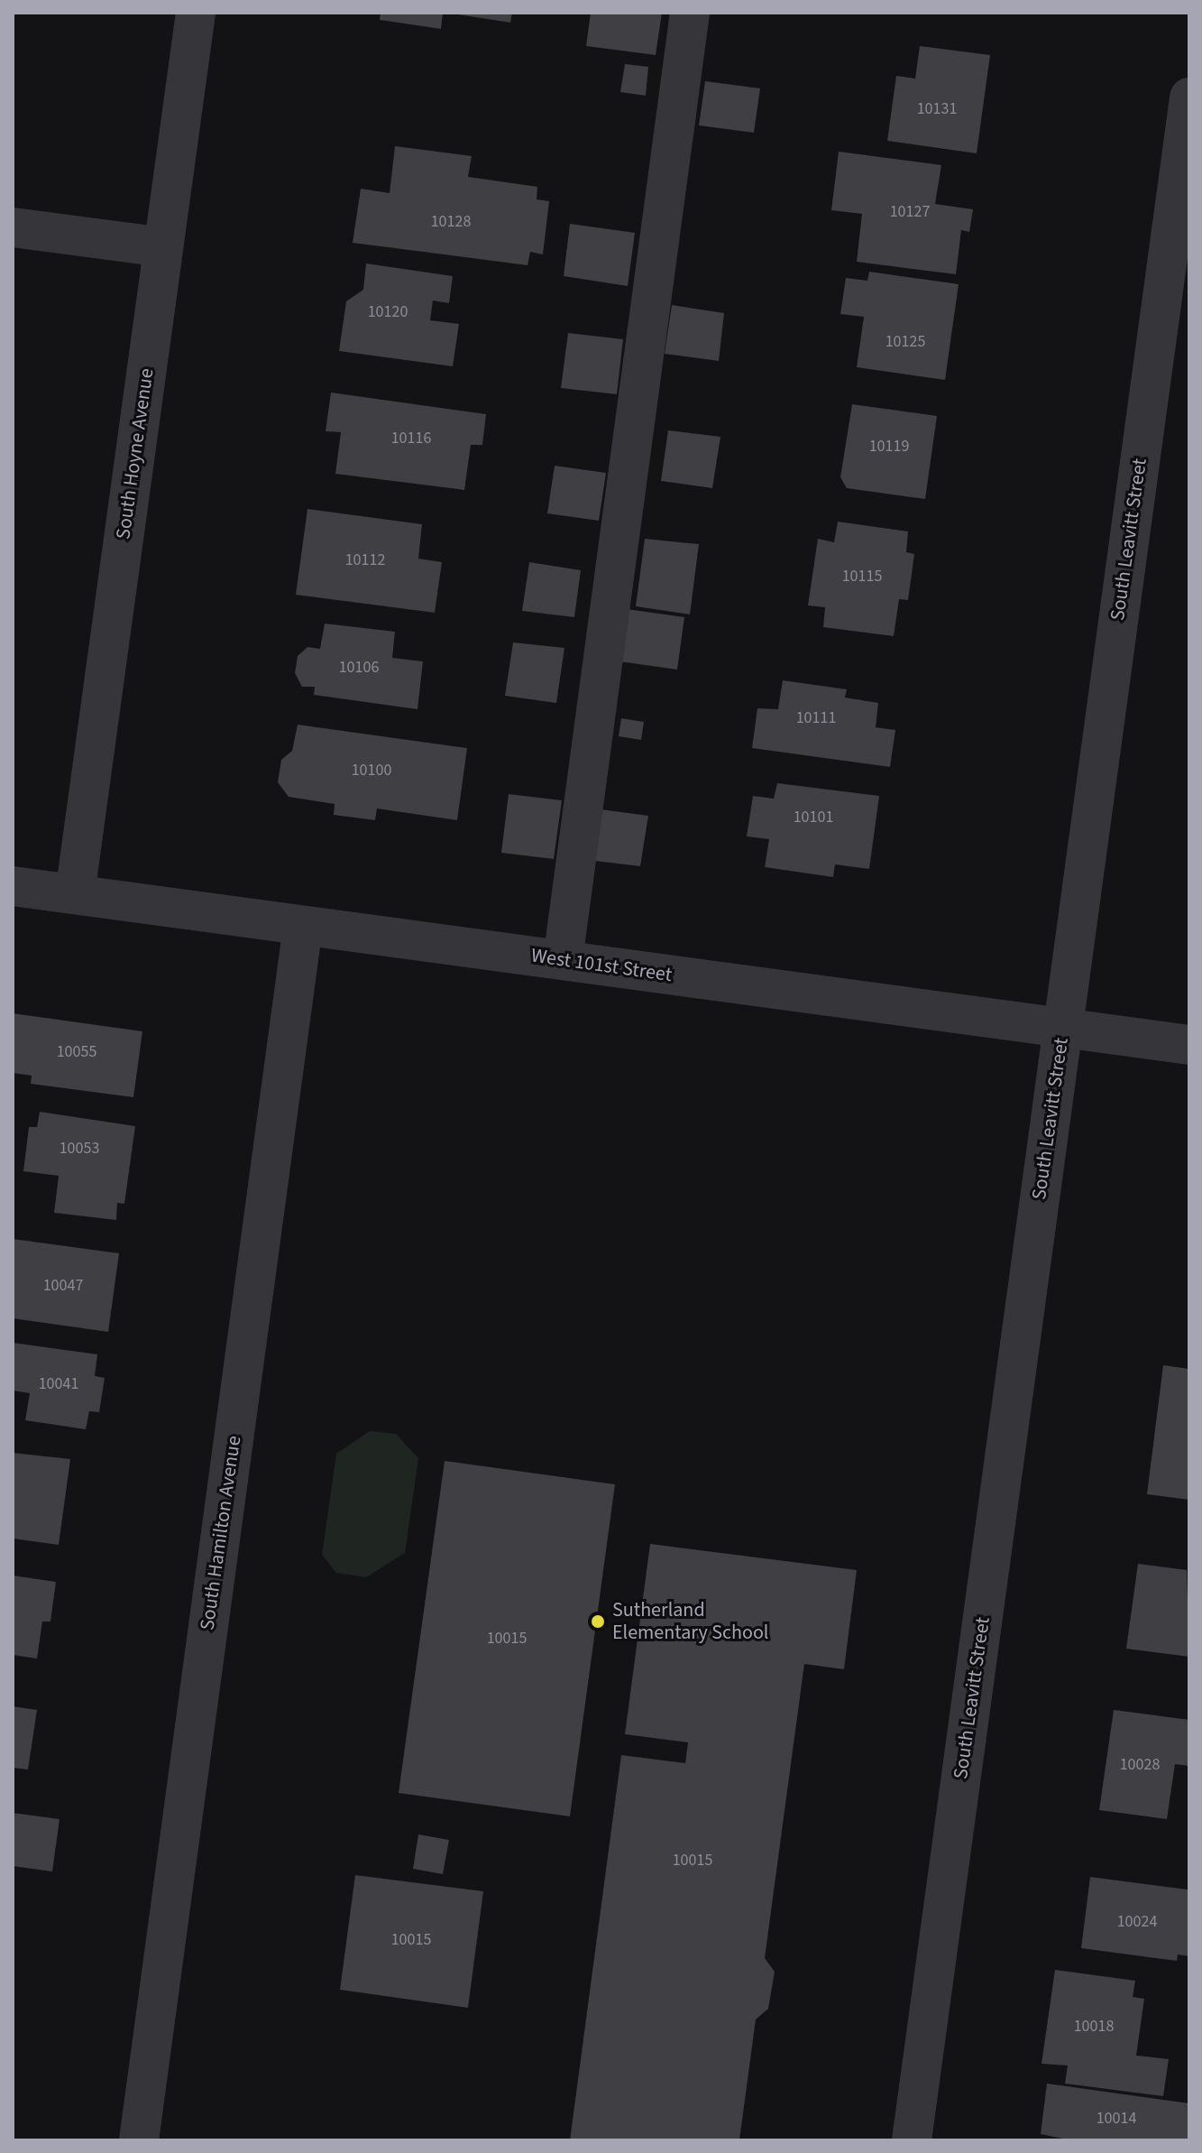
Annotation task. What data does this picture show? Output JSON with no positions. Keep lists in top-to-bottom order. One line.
{"streets":{"street":["South Hoyne Avenue","South Leavitt Street","West 101st Street","South Hamilton Avenue"]},"crossings":[["South Hoyne Avenue","West 101st Street"],["South Leavitt Street","West 101st Street"],["West 101st Street","South Hamilton Avenue"]],"places":["Sutherland Elementary School"],"house_numbers":["10131","10127","10128","10120","10125","10116","10119","10112","10115","10106","10111","10100","10101","10055","10053","10047","10041","10015","10028","10015","10024","10015","10018","10014"]}
